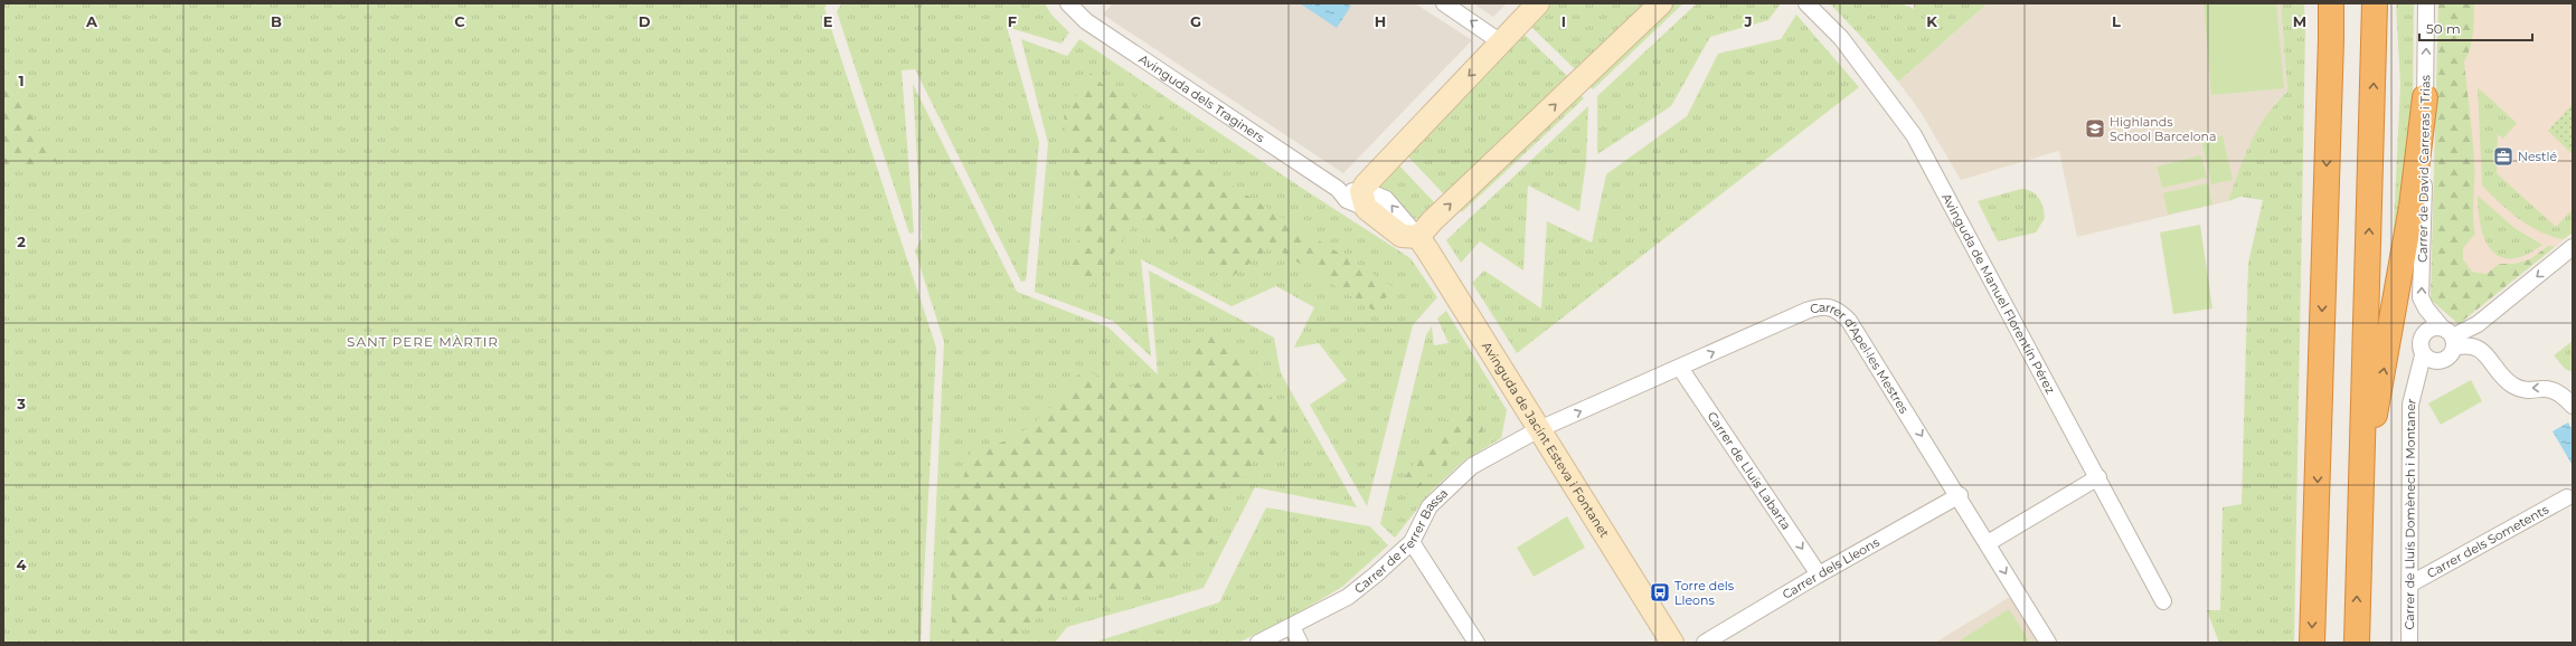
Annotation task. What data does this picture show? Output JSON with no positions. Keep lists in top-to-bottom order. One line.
{"streets":{"street":["Avinguda dels Traginers","Carrer de David Carreras i Trias","Avinguda de Manuel Florentín Pérez","Carrer d'Apel·les Mestres","Avinguda de Jacint Esteva i Fontanet","Carrer de Lluís Labarta","Carrer de Lluís Domènech i Montaner","Carrer de Ferrer Bassa","Carrer dels Sometents","Carrer dels Lleons"]},"crossings":[["Carrer de David Carreras i Trias","Carrer de Lluís Domènech i Montaner"],["Carrer d'Apel·les Mestres","Avinguda de Jacint Esteva i Fontanet"],["Carrer d'Apel·les Mestres","Carrer de Lluís Labarta"],["Carrer d'Apel·les Mestres","Carrer de Ferrer Bassa"],["Carrer d'Apel·les Mestres","Carrer dels Lleons"],["Avinguda de Jacint Esteva i Fontanet","Carrer de Ferrer Bassa"],["Carrer de Lluís Labarta","Carrer dels Lleons"],["Carrer de Lluís Domènech i Montaner","Carrer dels Sometents"]],"one_way":["Carrer de David Carreras i Trias","Carrer de Lluís Labarta"],"districts":["SANT PERE MÀRTIR"],"places":{"school or university":["Highlands School Barcelona"],"office":["Nestlé"],"bus stop":["Torre dels Lleons"]},"scale_bar":"50 m","grid":{"columns":["A","B","C","D","E","F","G","H","I","J","K","L","M"],"rows":["1","2","3","4"]}}
